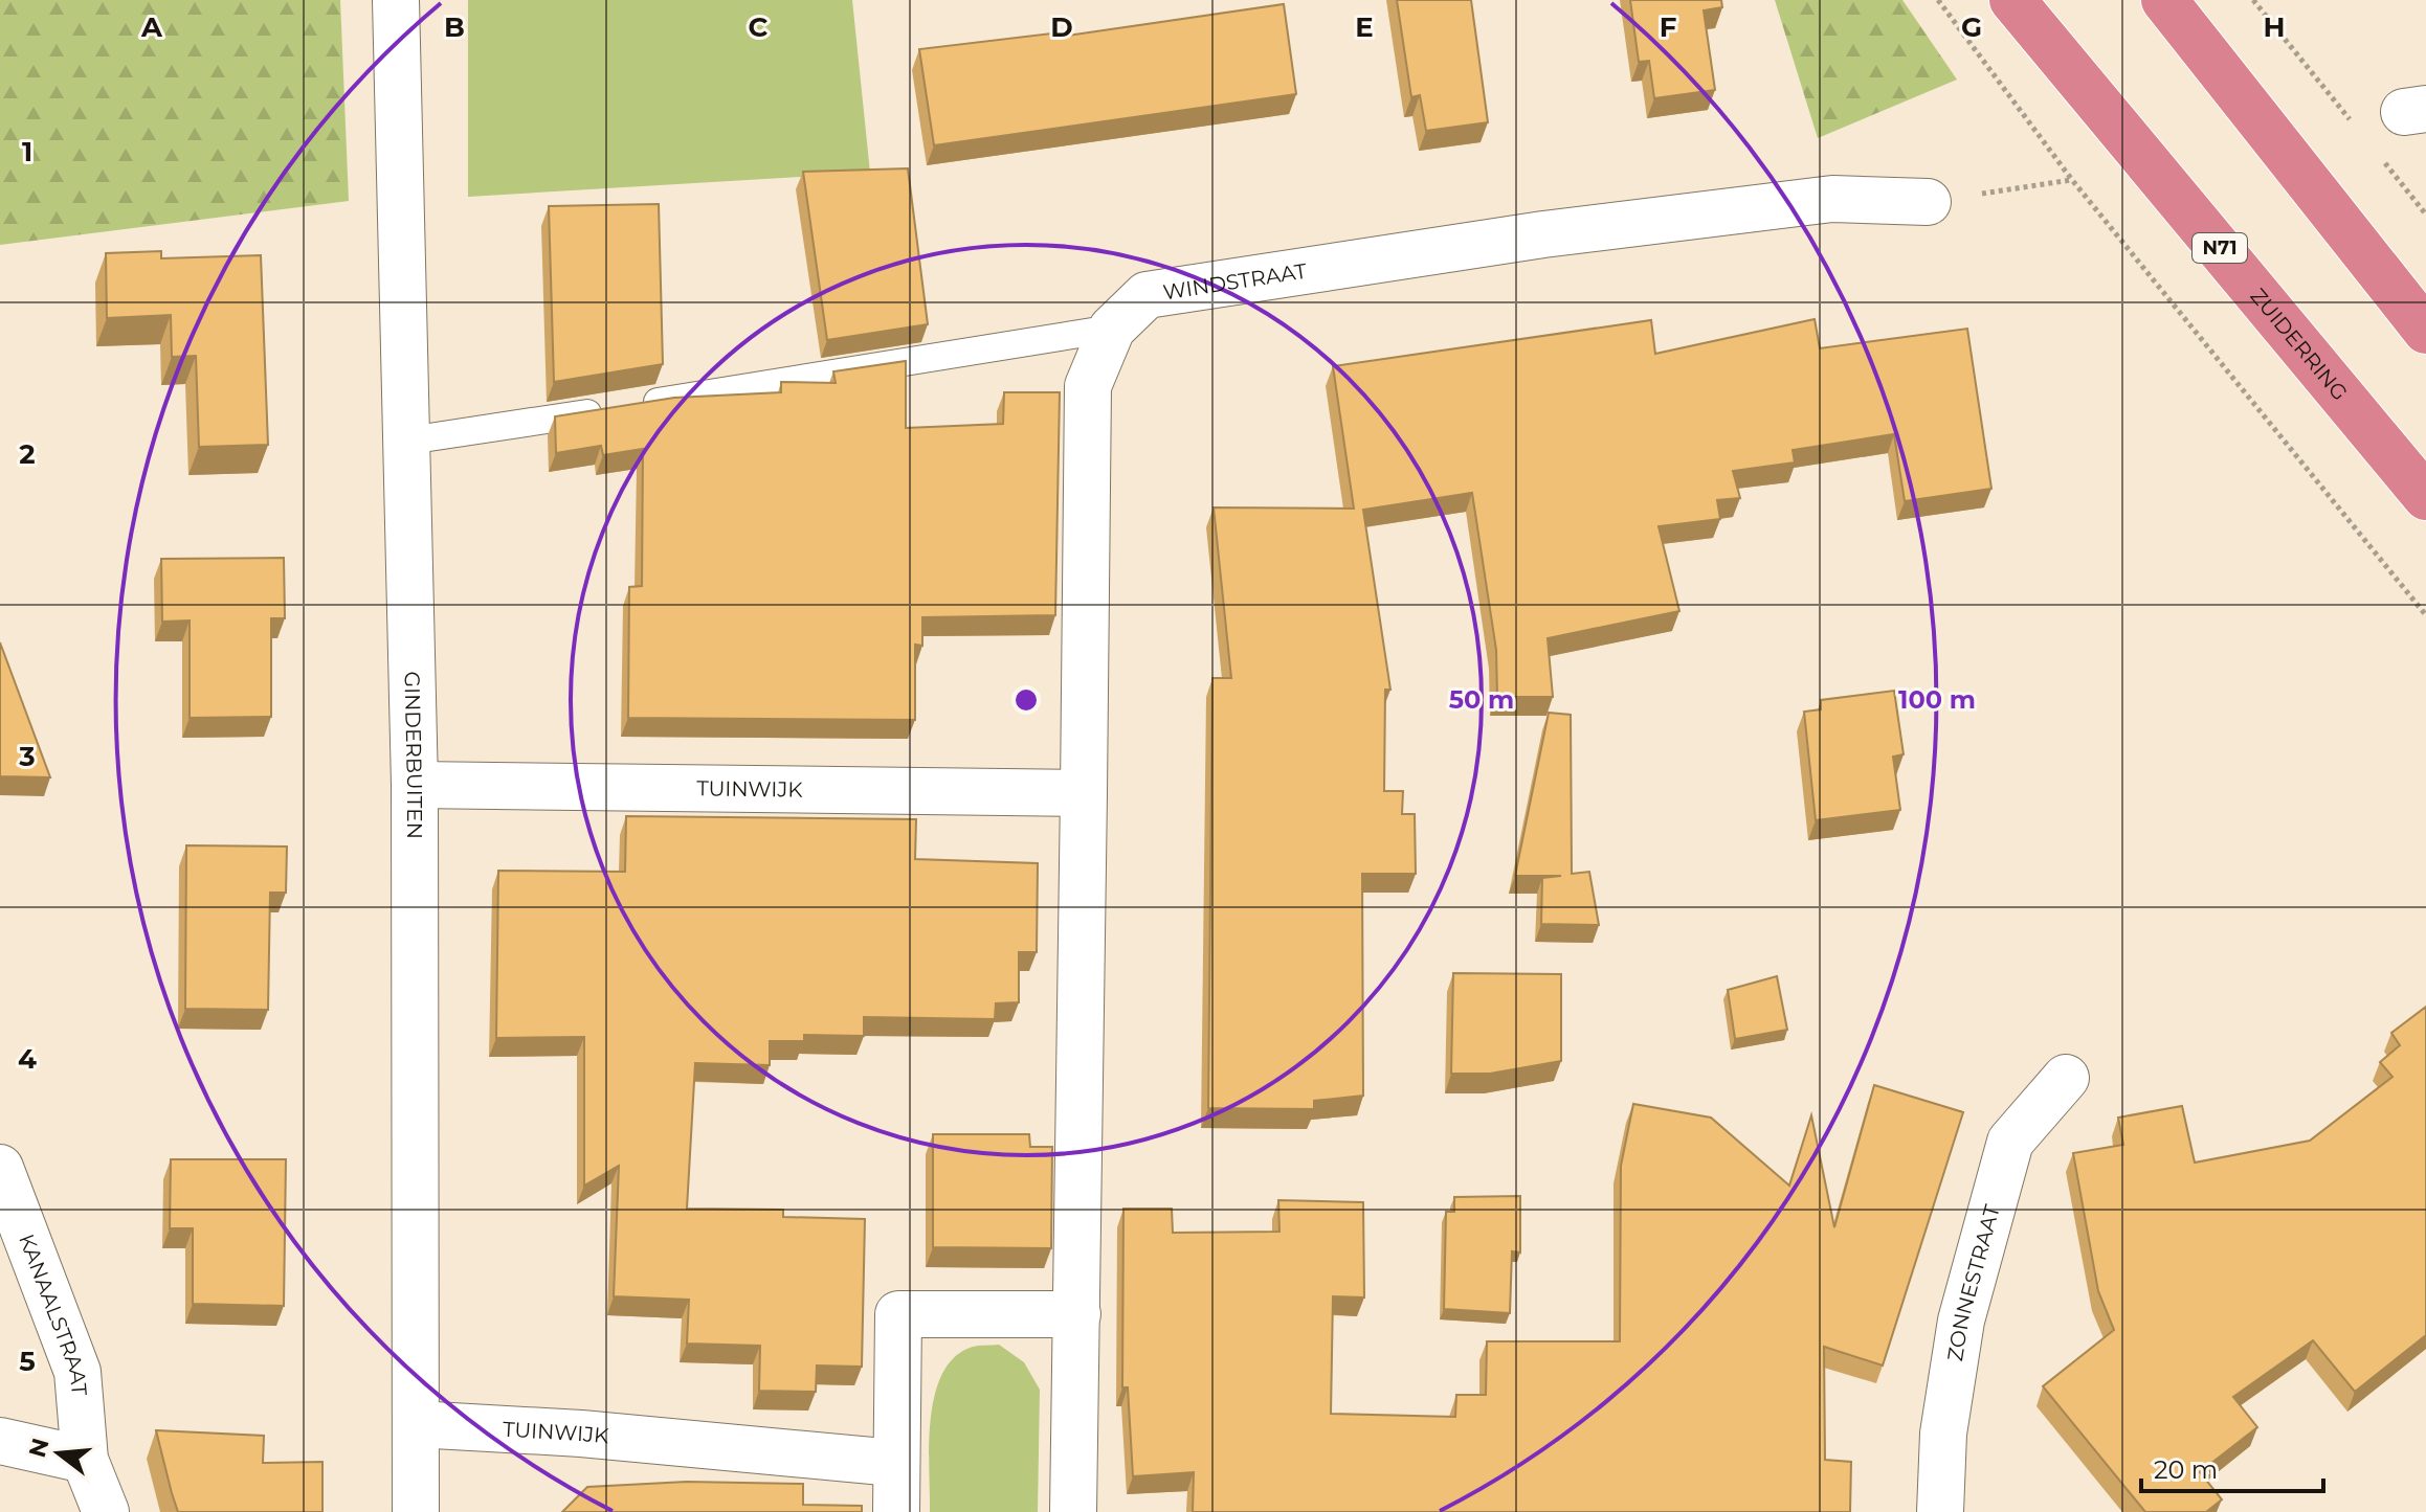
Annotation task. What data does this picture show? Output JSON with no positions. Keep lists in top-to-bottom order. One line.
{"streets":{"highway":["N71","ZUIDERRING"],"street":["WINDSTRAAT","GINDERBUITEN","TUINWIJK","ZONNESTRAAT","KANAALSTRAAT"]},"crossings":[["GINDERBUITEN","TUINWIJK"]],"scale_bar":"20 m","north":"left","grid":{"columns":["A","B","C","D","E","F","G","H"],"rows":["1","2","3","4","5"]},"rings":["50 m","100 m"]}
